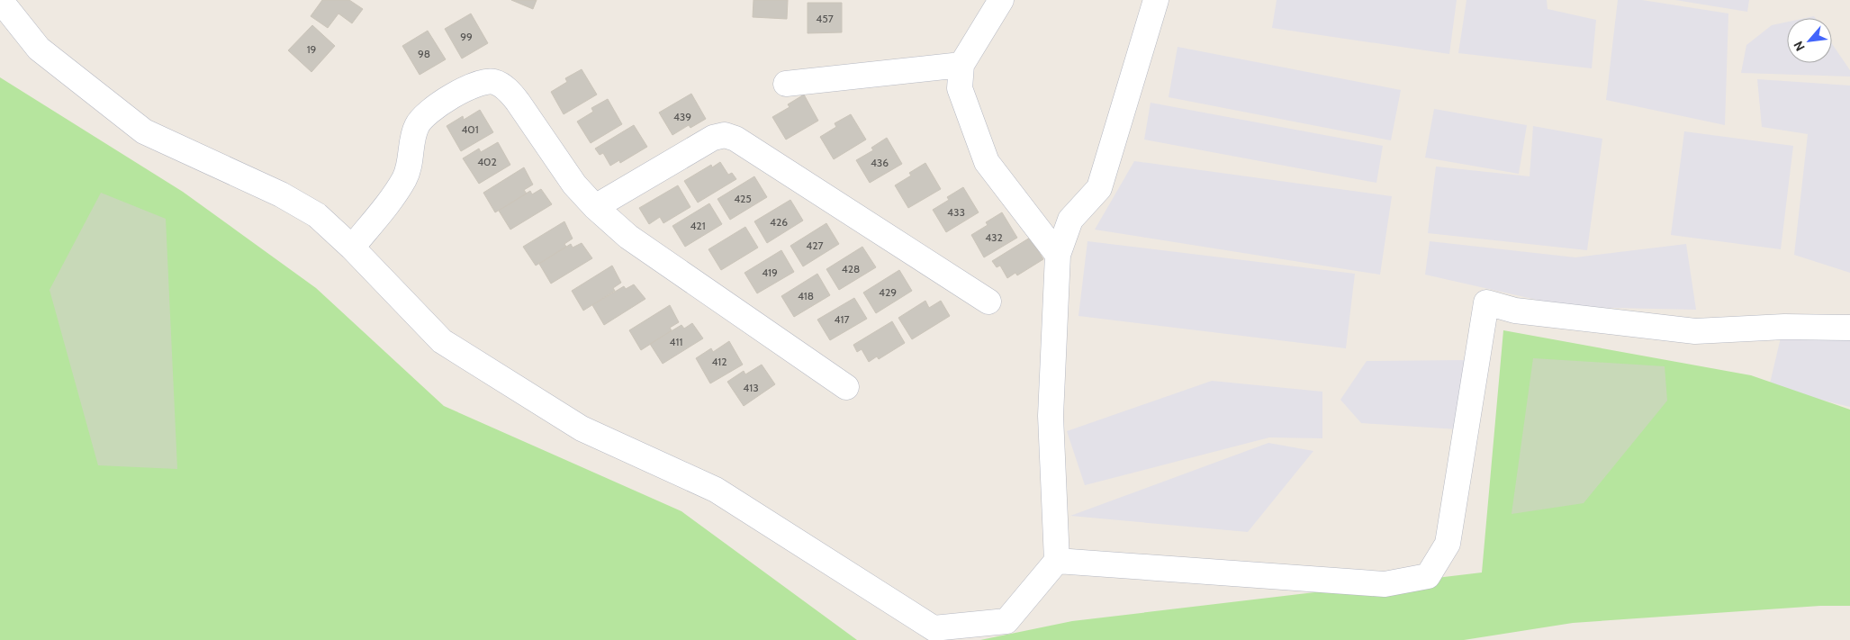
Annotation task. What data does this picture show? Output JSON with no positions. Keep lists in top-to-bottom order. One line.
{"house_numbers":["457","99","19","98","439","401","402","436","425","433","426","421","432","427","428","419","429","418","417","411","412","413"],"north":"bottom left"}
